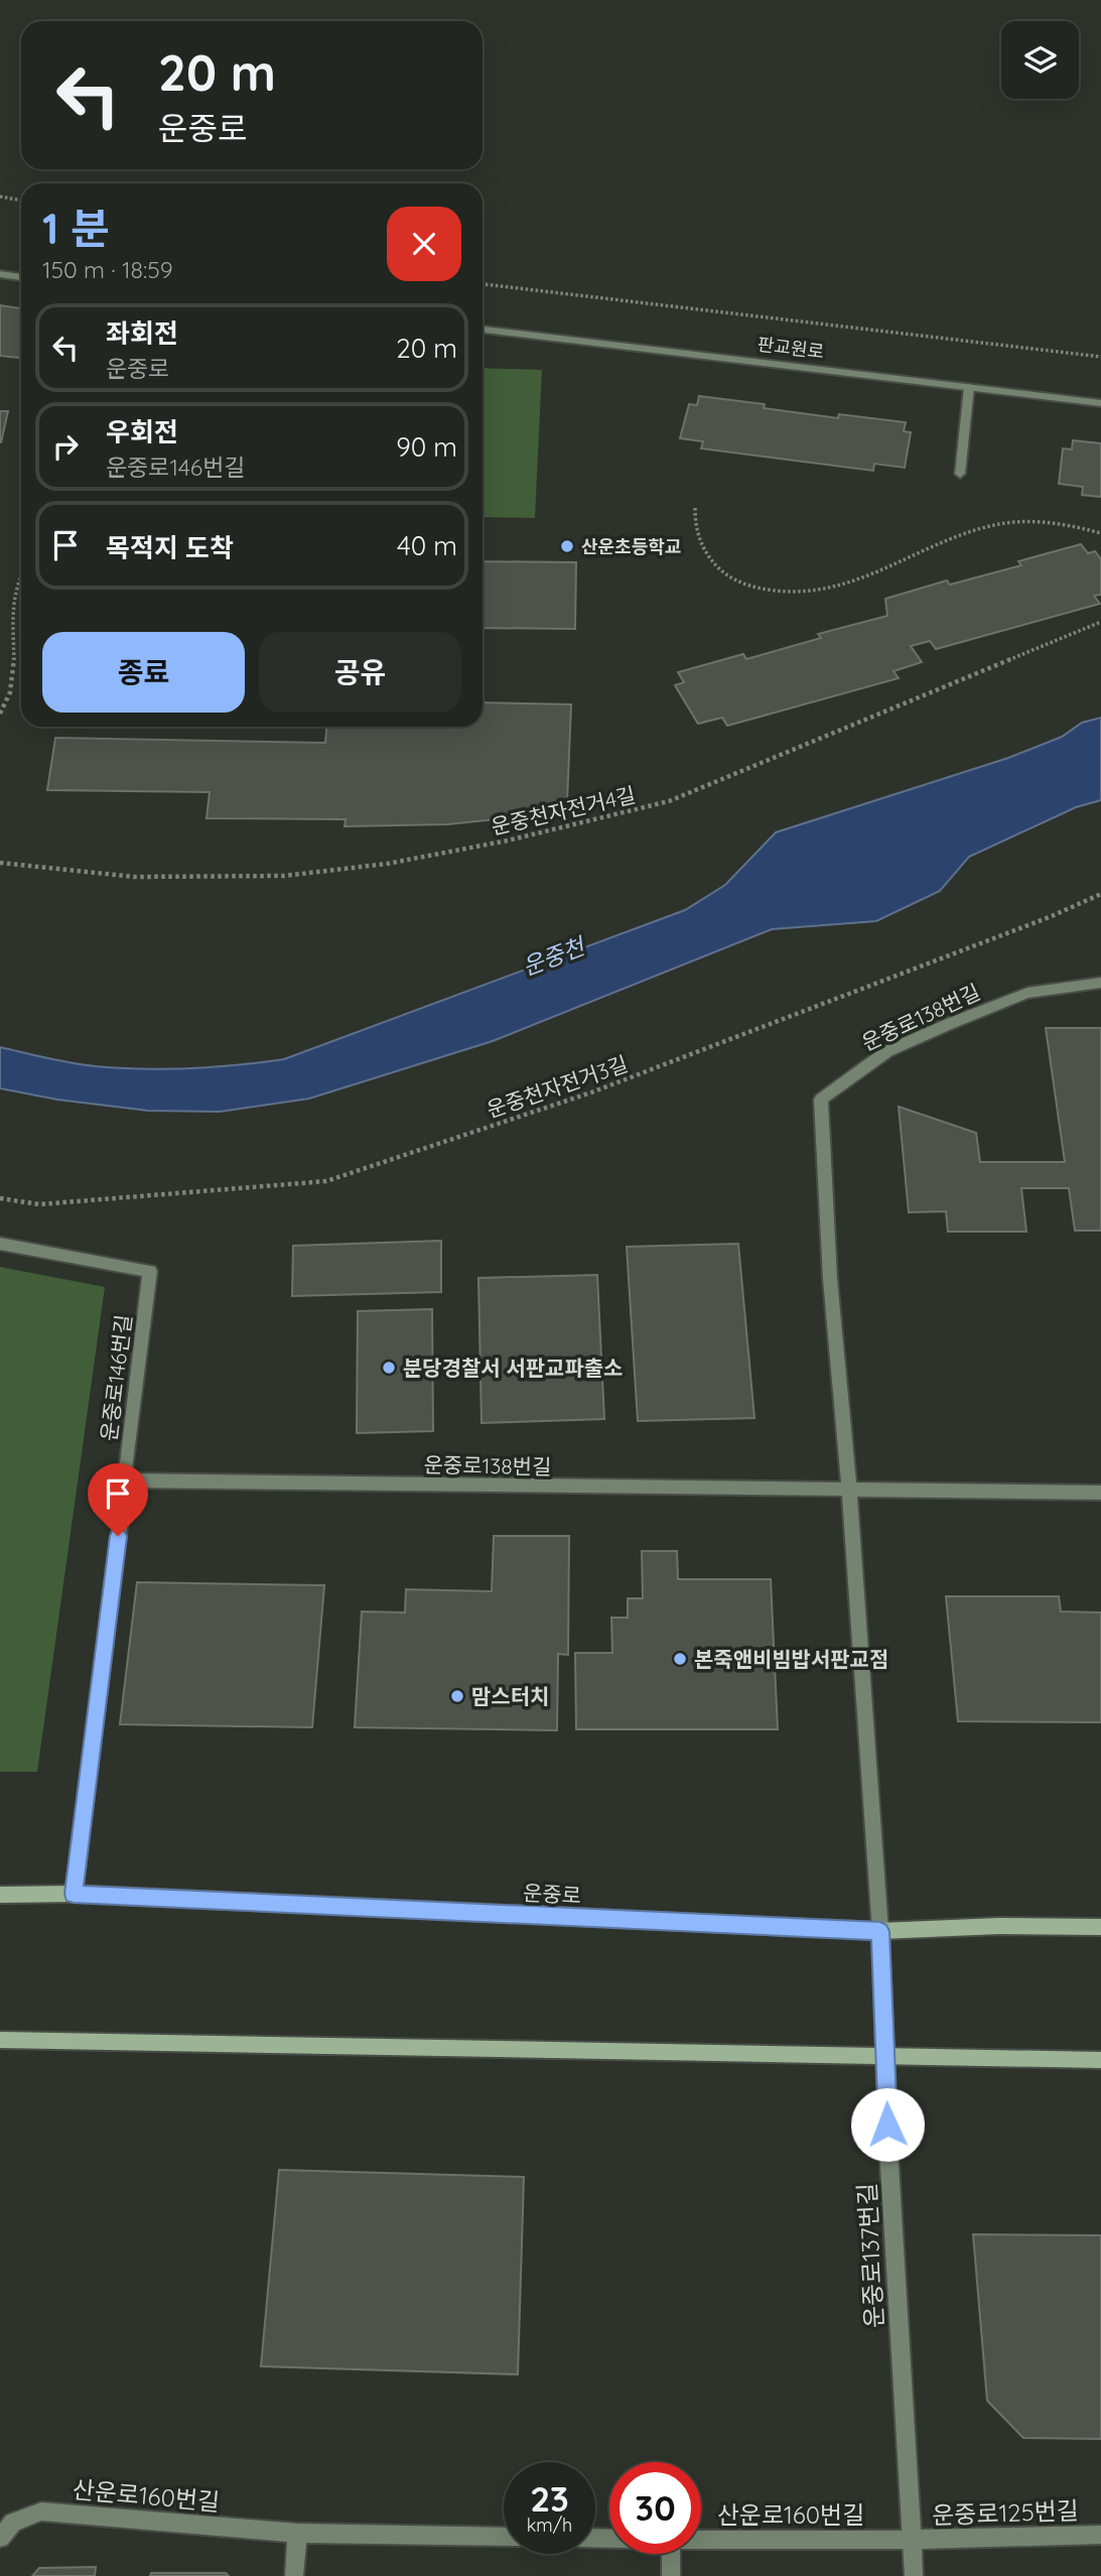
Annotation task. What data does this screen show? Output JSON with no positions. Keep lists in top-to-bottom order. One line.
{"streets":{"main road":["운중로"],"street":["판교원로","운중로138번길","운중로146번길","운중로137번길","산운로160번길","운중로125번길"],"path":["운중천자전거4길","운중천자전거3길"]},"crossings":[["운중로138번길","운중로146번길"],["운중로138번길","운중로"],["운중로138번길","운중로137번길"],["운중로146번길","운중로"],["운중로","운중로137번길"],["운중로137번길","산운로160번길"],["운중로137번길","운중로125번길"],["산운로160번길","운중로125번길"]],"water":["운중천"],"places":["산운초등학교","분당경찰서 서판교파출소","본죽앤비빔밥서판교점","맘스터치"],"page":{"turn":["20 m","운중로"],"heading":["1 분","150 m · 18:59"],"list":[{"name":"좌회전","note":"운중로","value":"20 m"},{"name":"우회전","note":"운중로146번길","value":"90 m"},{"name":"목적지 도착","value":"40 m"}],"buttons":["종료","공유"],"speed":"23 km/h","limit":"30"}}
